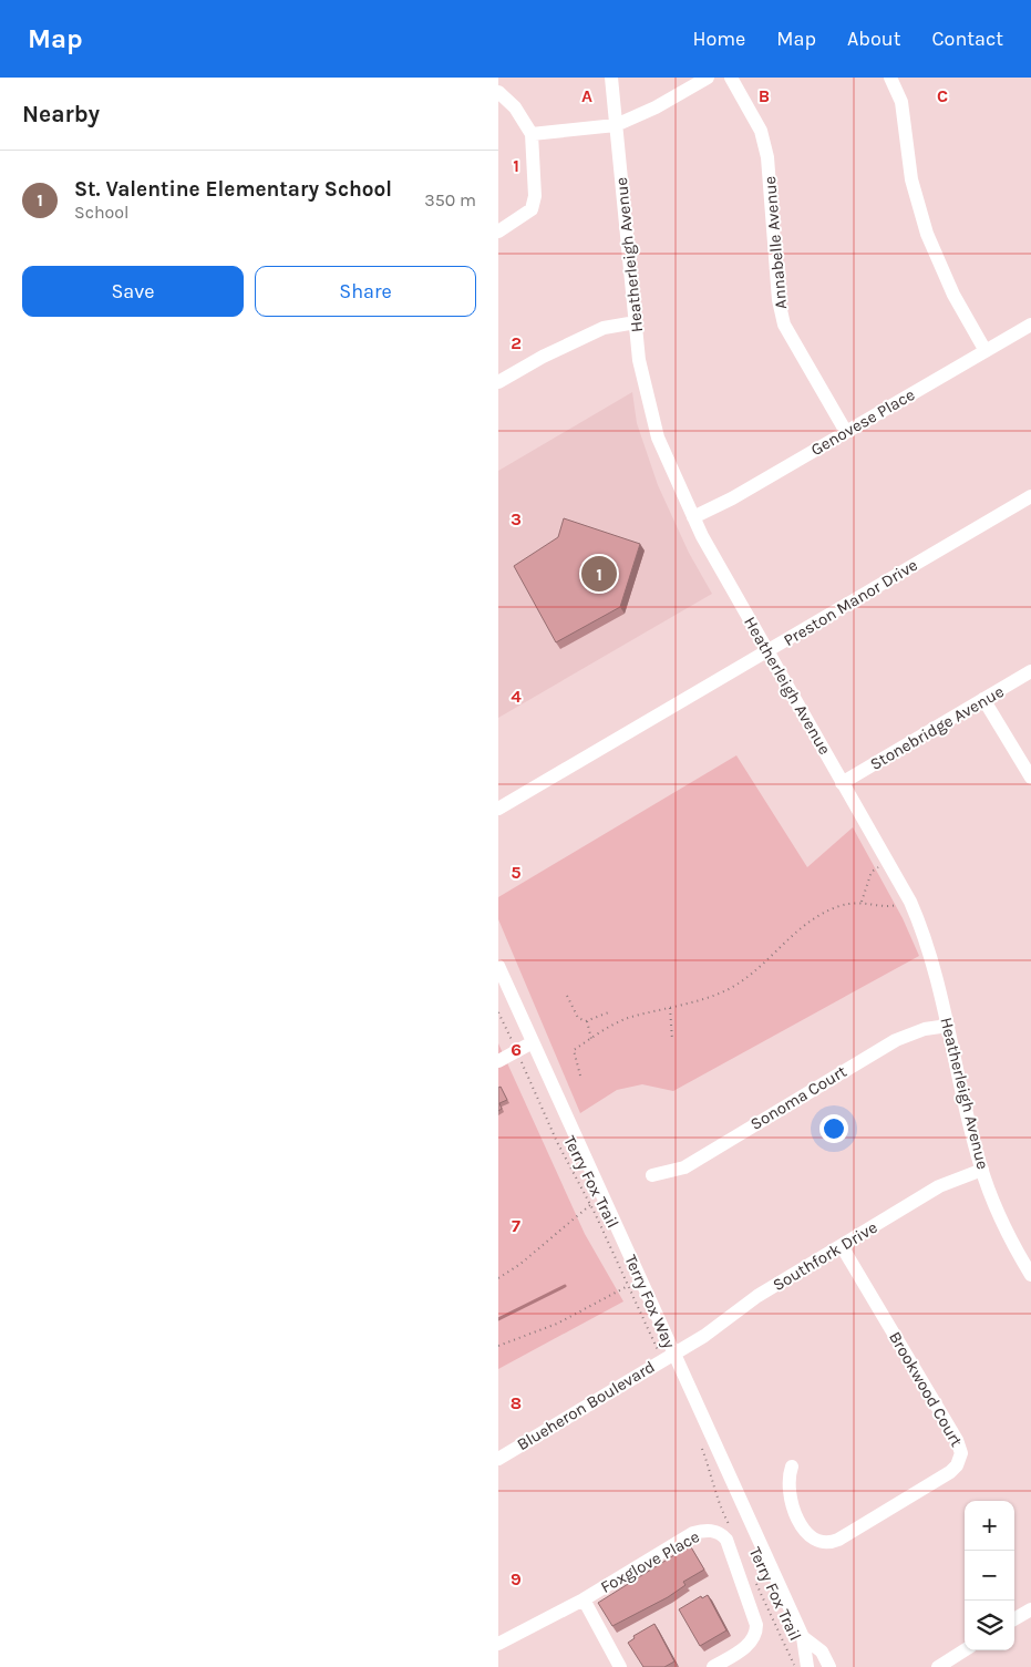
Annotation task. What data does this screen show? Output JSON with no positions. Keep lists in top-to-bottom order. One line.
{"streets":{"street":["Annabelle Avenue","Heatherleigh Avenue","Genovese Place","Preston Manor Drive","Stonebridge Avenue","Sonoma Court","Southfork Drive","Terry Fox Way","Brookwood Court","Blueheron Boulevard","Foxglove Place"],"path":["Terry Fox Trail"]},"crossings":[["Annabelle Avenue","Genovese Place"],["Heatherleigh Avenue","Genovese Place"],["Heatherleigh Avenue","Preston Manor Drive"],["Heatherleigh Avenue","Stonebridge Avenue"],["Heatherleigh Avenue","Sonoma Court"],["Heatherleigh Avenue","Southfork Drive"],["Southfork Drive","Terry Fox Way"],["Southfork Drive","Brookwood Court"],["Southfork Drive","Blueheron Boulevard"],["Terry Fox Way","Blueheron Boulevard"]],"page":{"header":"Map","nav":["Home","Map","About","Contact"],"heading":"Nearby","list":[{"mark":"1","name":"St. Valentine Elementary School","note":"School","value":"350 m"}],"buttons":["Save","Share"],"pins":"1","map_buttons":["+","−"]},"grid":{"columns":["A","B","C"],"rows":["1","2","3","4","5","6","7","8","9"]}}
